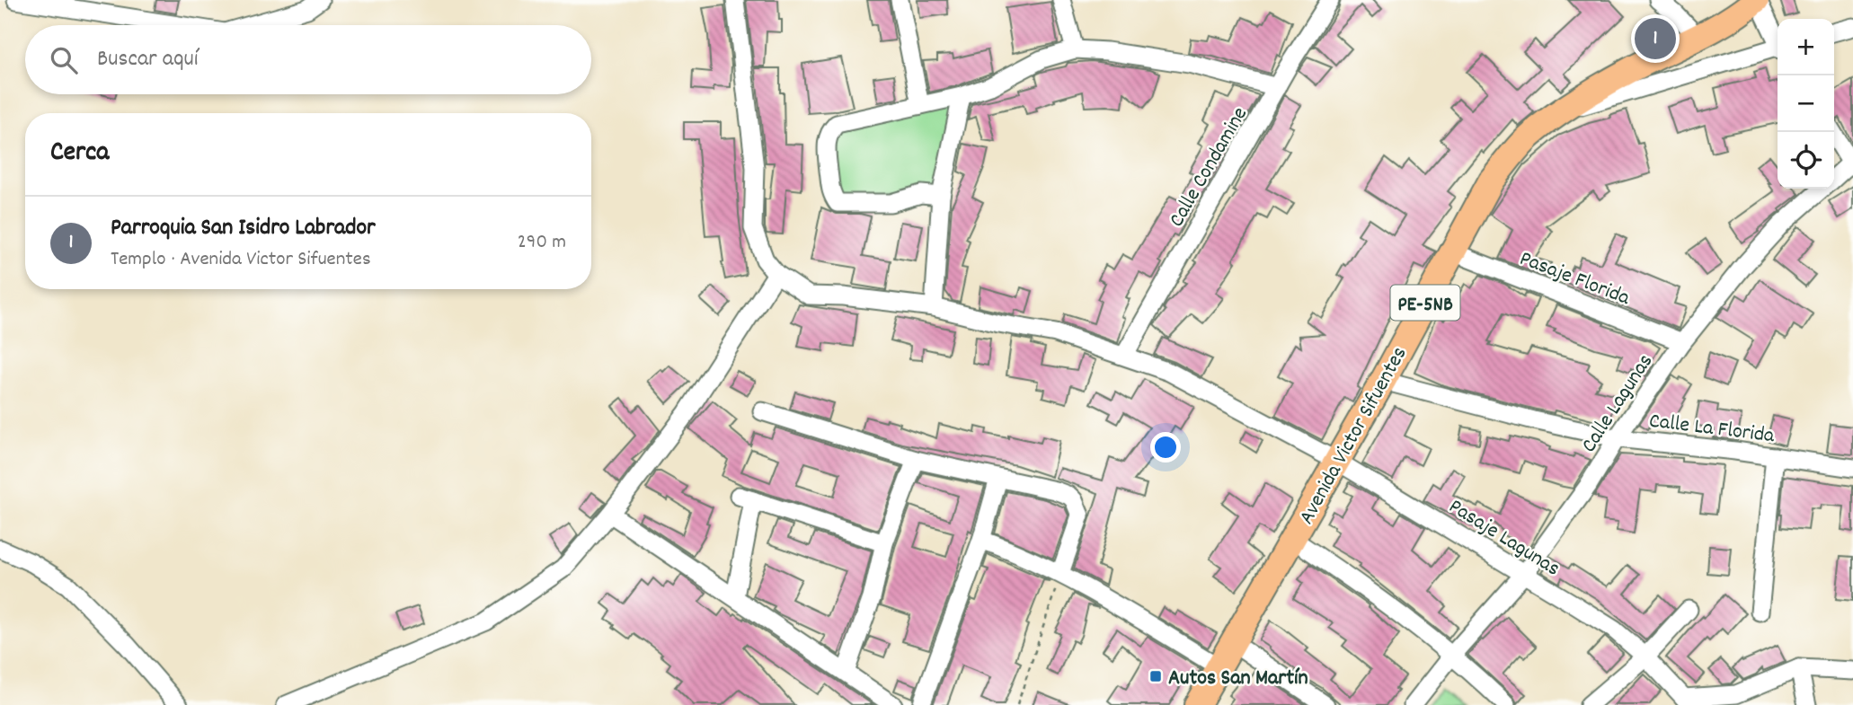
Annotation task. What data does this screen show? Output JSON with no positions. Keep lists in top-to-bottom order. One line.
{"streets":{"highway":["PE-5NB","Avenida Victor Sifuentes"],"street":["Calle Condamine","Pasaje Florida","Calle Lagunas","Calle La Florida","Pasaje Lagunas"]},"crossings":[["Calle Condamine","Pasaje Lagunas"],["Pasaje Florida","Calle Lagunas"],["Pasaje Florida","Avenida Victor Sifuentes"],["Calle Lagunas","Calle La Florida"],["Calle Lagunas","Pasaje Lagunas"],["Calle La Florida","Avenida Victor Sifuentes"],["Avenida Victor Sifuentes","Pasaje Lagunas"]],"places":{"transit":["Autos San Martín"]},"page":{"pins":"1","map_buttons":["+","−"],"search":"Buscar aquí","heading":"Cerca","list":[{"mark":"1","name":"Parroquia San Isidro Labrador","note":"Templo · Avenida Victor Sifuentes","value":"290 m"}]}}
